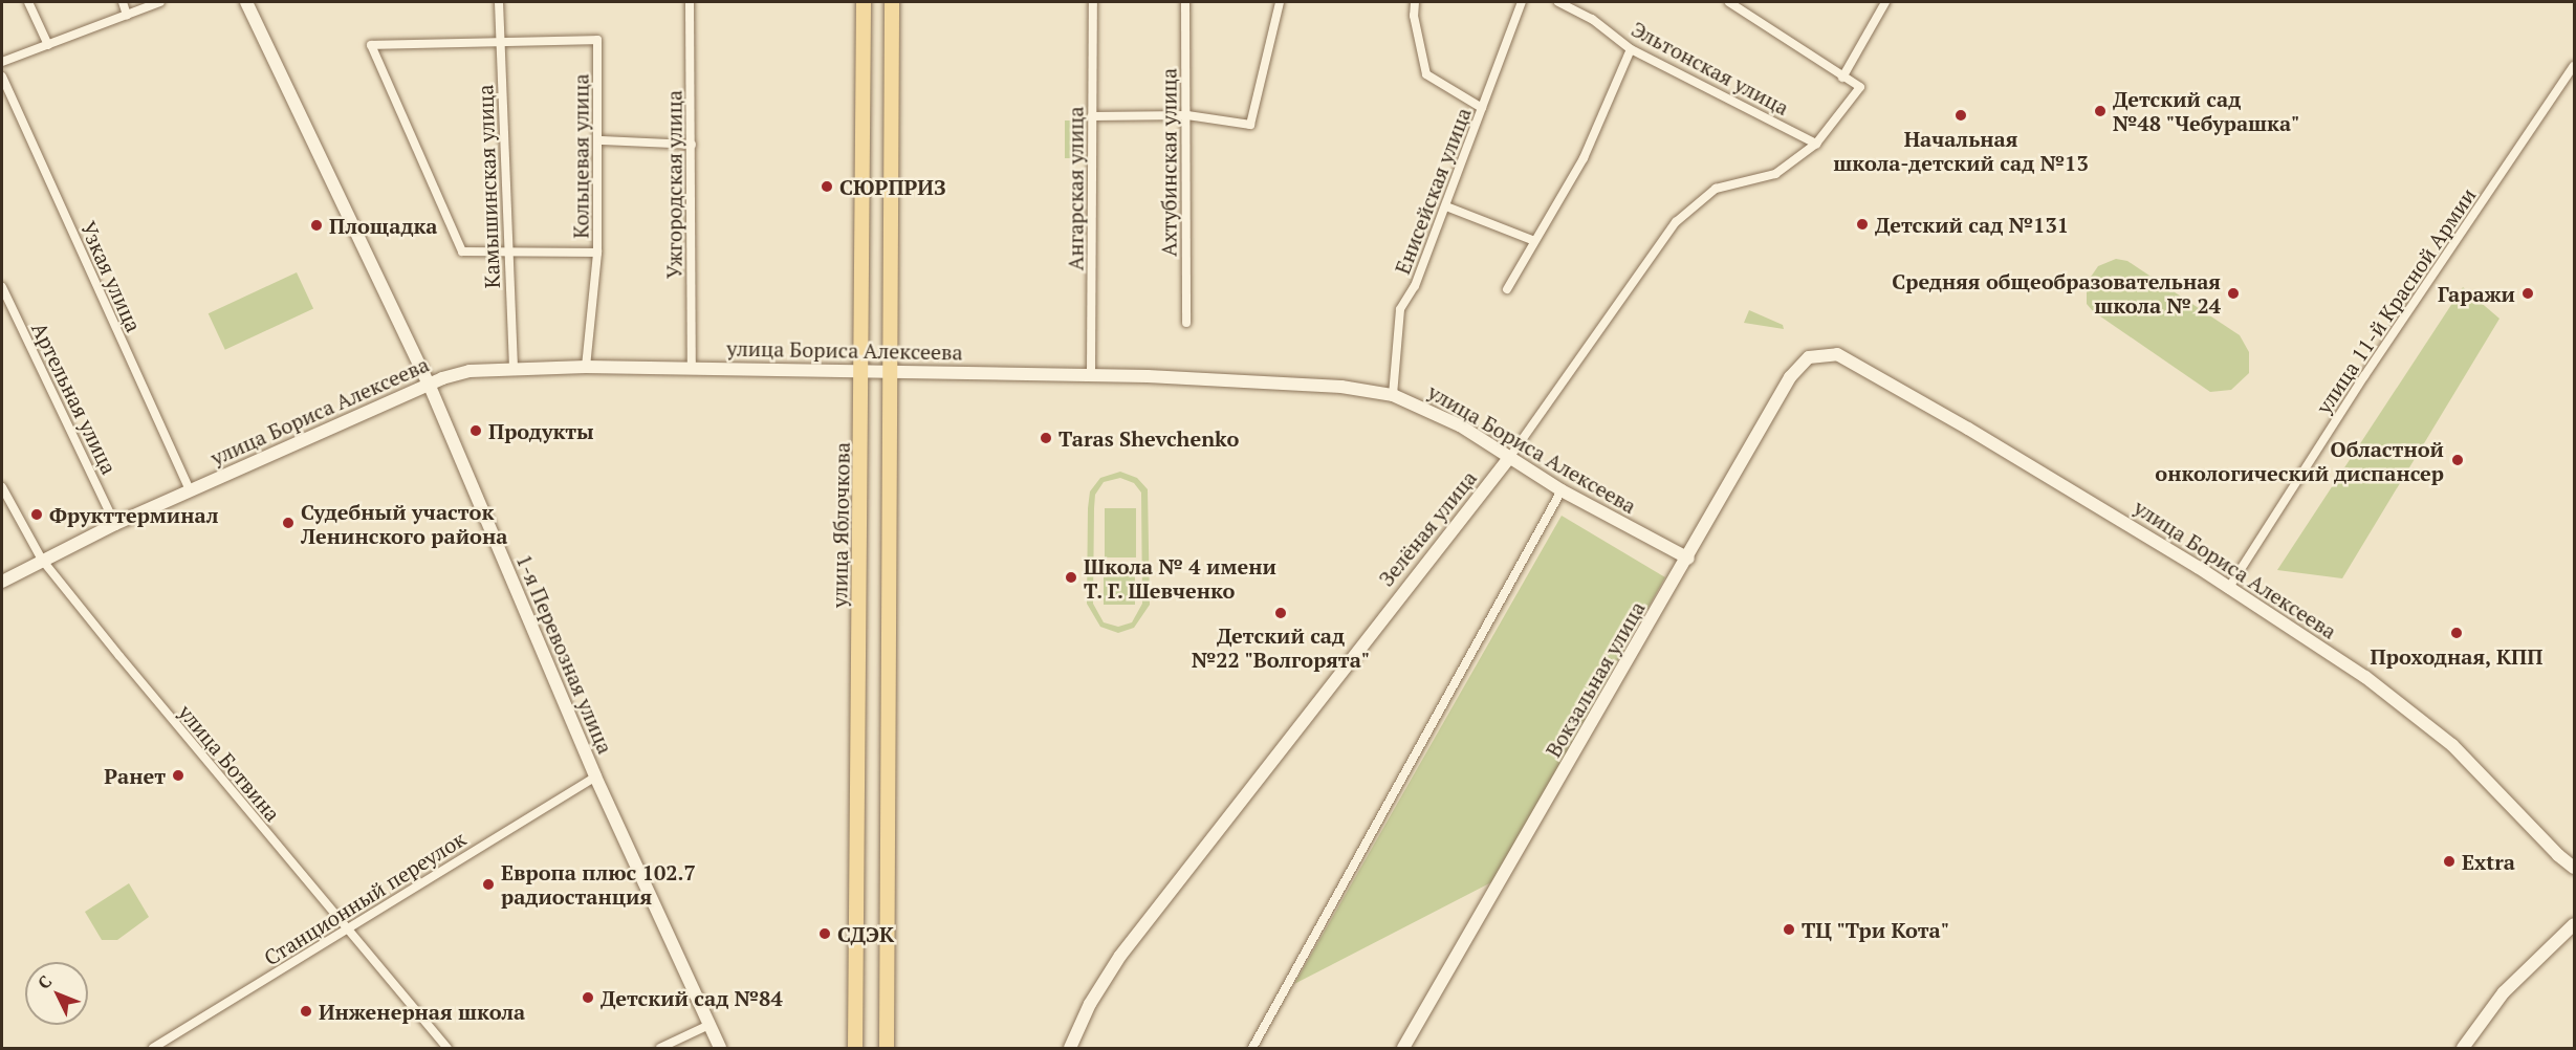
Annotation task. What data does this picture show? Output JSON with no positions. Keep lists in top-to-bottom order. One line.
{"streets":{"main road":["улица Бориса Алексеева","улица Яблочкова","Зелёная улица","1-я Перевозная улица","Вокзальная улица"],"street":["Эльтонская улица","Кольцевая улица","Ахтубинская улица","Ужгородская улица","Камышинская улица","Ангарская улица","Енисейская улица","Узкая улица","улица 11-й Красной Армии","Артельная улица","улица Ботвина","Станционный переулок"]},"crossings":[["Эльтонская улица","Зелёная улица"],["Кольцевая улица","Камышинская улица"],["Ужгородская улица","улица Бориса Алексеева"],["Камышинская улица","улица Бориса Алексеева"],["Ангарская улица","улица Бориса Алексеева"],["Енисейская улица","улица Бориса Алексеева"],["Узкая улица","улица Бориса Алексеева"],["улица 11-й Красной Армии","улица Бориса Алексеева"],["улица Бориса Алексеева","Артельная улица"],["улица Бориса Алексеева","улица Яблочкова"],["улица Бориса Алексеева","Зелёная улица"],["улица Бориса Алексеева","1-я Перевозная улица"],["улица Бориса Алексеева","Вокзальная улица"],["улица Бориса Алексеева","улица Ботвина"],["1-я Перевозная улица","Станционный переулок"],["улица Ботвина","Станционный переулок"]],"places":["Детский сад №48 \"Чебурашка\"","Начальная школа-детский сад №13","СЮРПРИЗ","Детский сад №131","Площадка","Средняя общеобразовательная школа № 24","Гаражи","Продукты","Taras Shevchenko","Областной онкологический диспансер","Фрукттерминал","Судебный участок Ленинского района","Школа № 4 имени Т. Г. Шевченко","Детский сад №22 \"Волгорята\"","Проходная, КПП","Ранет","Extra","Европа плюс 102.7 радиостанция","ТЦ \"Три Кота\"","СДЭК","Детский сад №84","Инженерная школа"],"north":"top left"}
